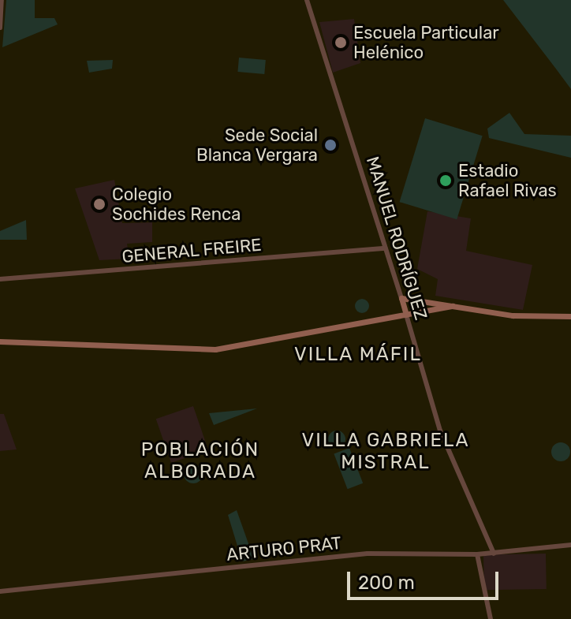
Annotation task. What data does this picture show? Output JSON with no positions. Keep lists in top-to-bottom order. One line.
{"streets":{"main road":["MANUEL RODRÍGUEZ"],"street":["GENERAL FREIRE","ARTURO PRAT"]},"crossings":[["MANUEL RODRÍGUEZ","GENERAL FREIRE"],["MANUEL RODRÍGUEZ","ARTURO PRAT"]],"districts":["VILLA MÁFIL","VILLA GABRIELA MISTRAL","POBLACIÓN ALBORADA"],"places":["Escuela Particular Helénico","Sede Social Blanca Vergara","Estadio Rafael Rivas","Colegio Sochides Renca"],"scale_bar":"200 m"}
